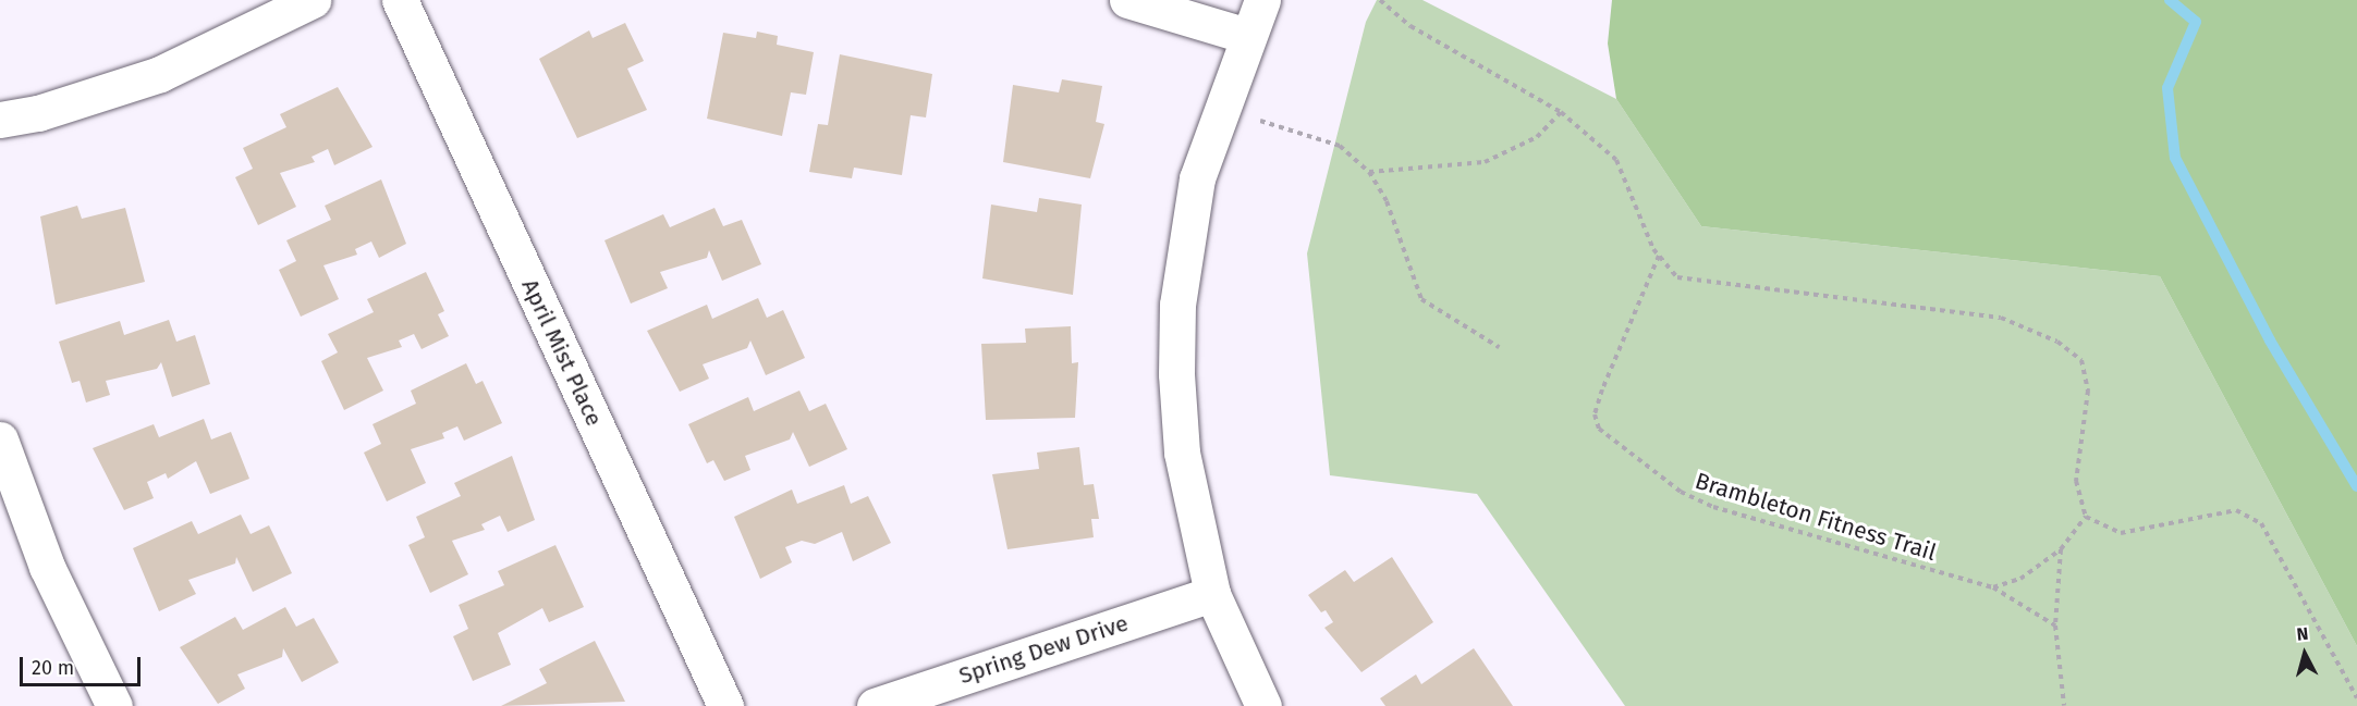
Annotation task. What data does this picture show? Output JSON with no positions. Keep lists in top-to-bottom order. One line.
{"streets":{"street":["April Mist Place","Spring Dew Drive"],"path":["Brambleton Fitness Trail"]},"scale_bar":"20 m","north":"top"}
